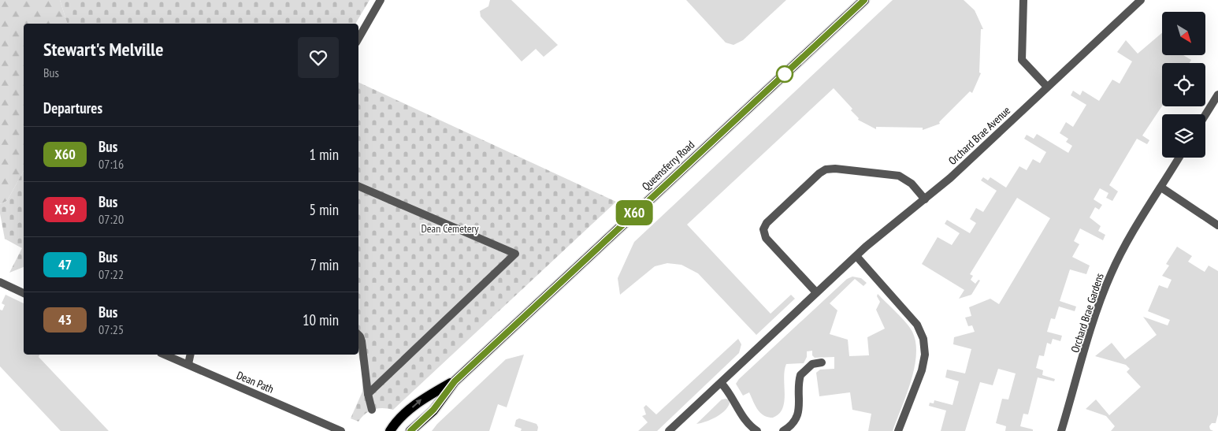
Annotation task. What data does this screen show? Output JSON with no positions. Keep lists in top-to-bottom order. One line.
{"streets":{"main road":["Queensferry Road"],"street":["Orchard Brae Avenue","Orchard Brae Gardens","Dean Path"]},"parks":["Dean Cemetery"],"lines":["bus line X60"],"north":"bottom right","page":{"on_map":"X60","heading":[["Stewart's Melville","Bus"],"Departures"],"list":[{"mark":"X60","name":"Bus","note":"07:16","value":"1 min"},{"mark":"X59","name":"Bus","note":"07:20","value":"5 min"},{"mark":"47","name":"Bus","note":"07:22","value":"7 min"},{"mark":"43","name":"Bus","note":"07:25","value":"10 min"}]}}
